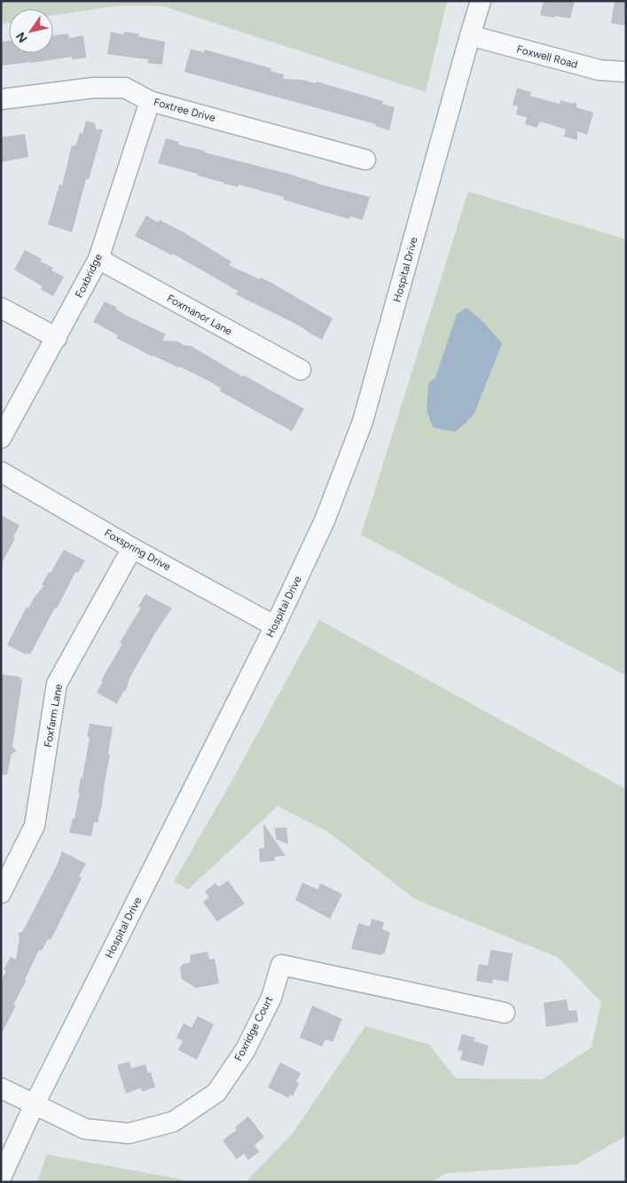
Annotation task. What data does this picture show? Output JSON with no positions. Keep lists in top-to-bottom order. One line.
{"streets":{"street":["Foxwell Road","Foxtree Drive","Hospital Drive","Foxbridge","Foxmanor Lane","Foxspring Drive","Foxfarm Lane","Foxridge Court"]},"crossings":[["Foxwell Road","Hospital Drive"],["Foxtree Drive","Foxbridge"],["Hospital Drive","Foxspring Drive"],["Hospital Drive","Foxridge Court"],["Foxbridge","Foxmanor Lane"],["Foxspring Drive","Foxfarm Lane"]],"north":"bottom left"}
